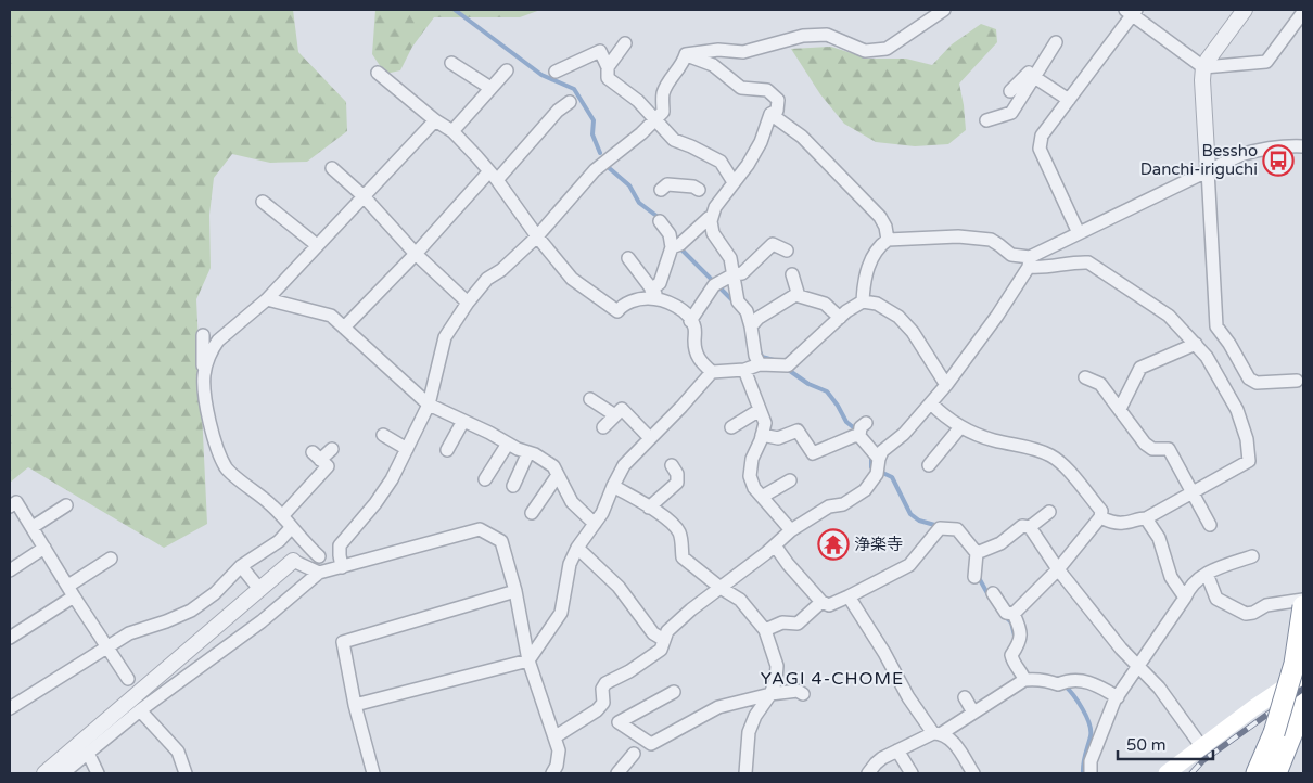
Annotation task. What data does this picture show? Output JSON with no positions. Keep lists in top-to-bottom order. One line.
{"districts":["YAGI 4-CHOME"],"places":{"bus stop":["Bessho Danchi-iriguchi"],"temple":["浄楽寺"]},"scale_bar":"50 m"}
